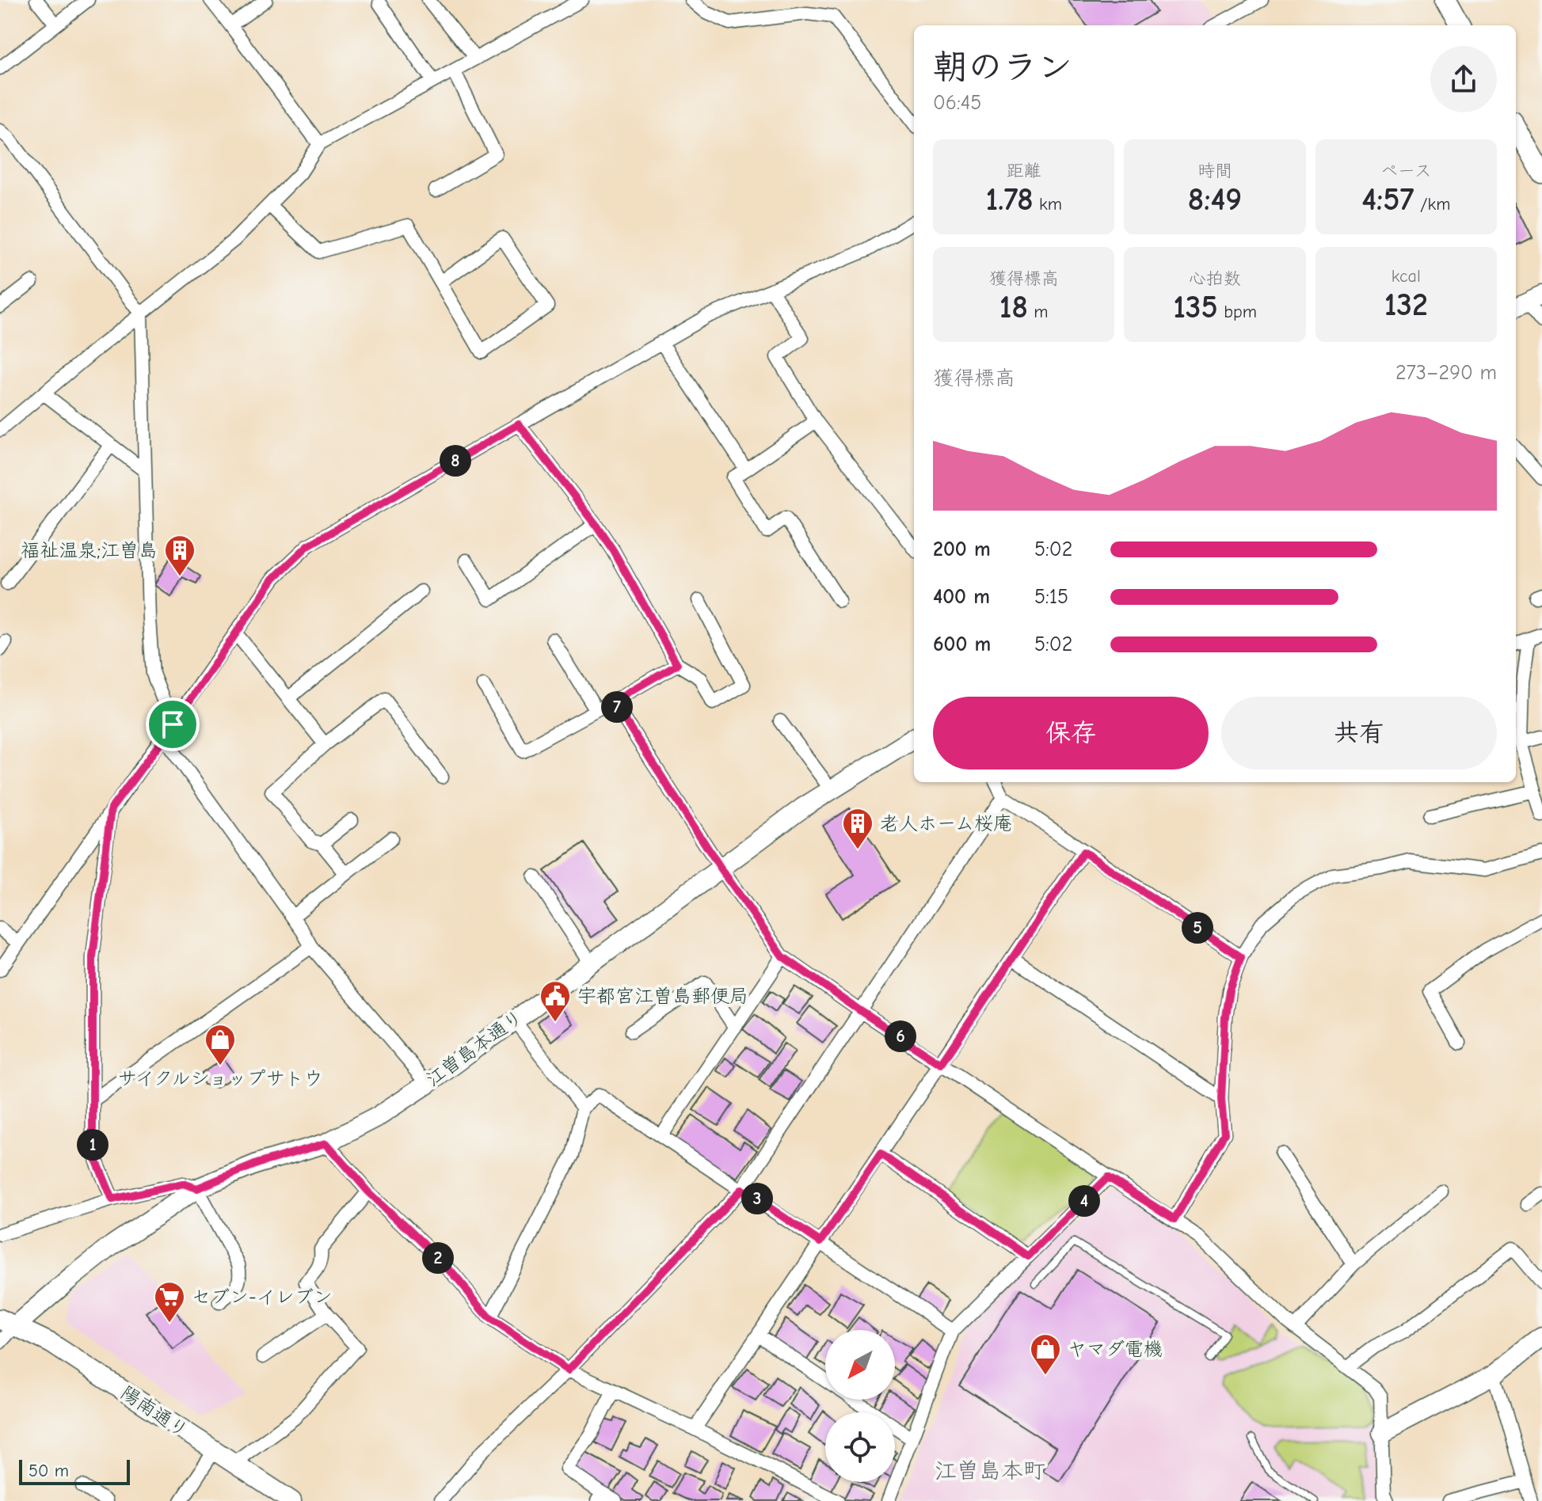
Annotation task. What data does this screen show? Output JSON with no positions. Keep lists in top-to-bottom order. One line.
{"streets":{"street":["江曽島本通り","陽南通り"]},"crossings":[["江曽島本通り","陽南通り"]],"districts":["江曽島本町"],"places":{"building":["福祉温泉;江曽島","老人ホーム桜庵"],"public building":["宇都宮江曽島郵便局"],"shop":["サイクルショップサトウ","ヤマダ電機"],"supermarket":["セブン-イレブン"]},"scale_bar":"50 m","north":"bottom left","page":{"heading":["朝のラン","06:45"],"stats":[["距離","1.78 km"],["時間","8:49"],["ペース","4:57 /km"],["獲得標高","18 m"],["心拍数","135 bpm"],["kcal","132"]],"chart":["獲得標高","273–290 m"],"pins":["8","7","5","6","1","3","4","2"],"list":[{"name":"200 m","note":"5:02"},{"name":"400 m","note":"5:15"},{"name":"600 m","note":"5:02"}],"buttons":["保存","共有"],"scale":"50 m"}}
